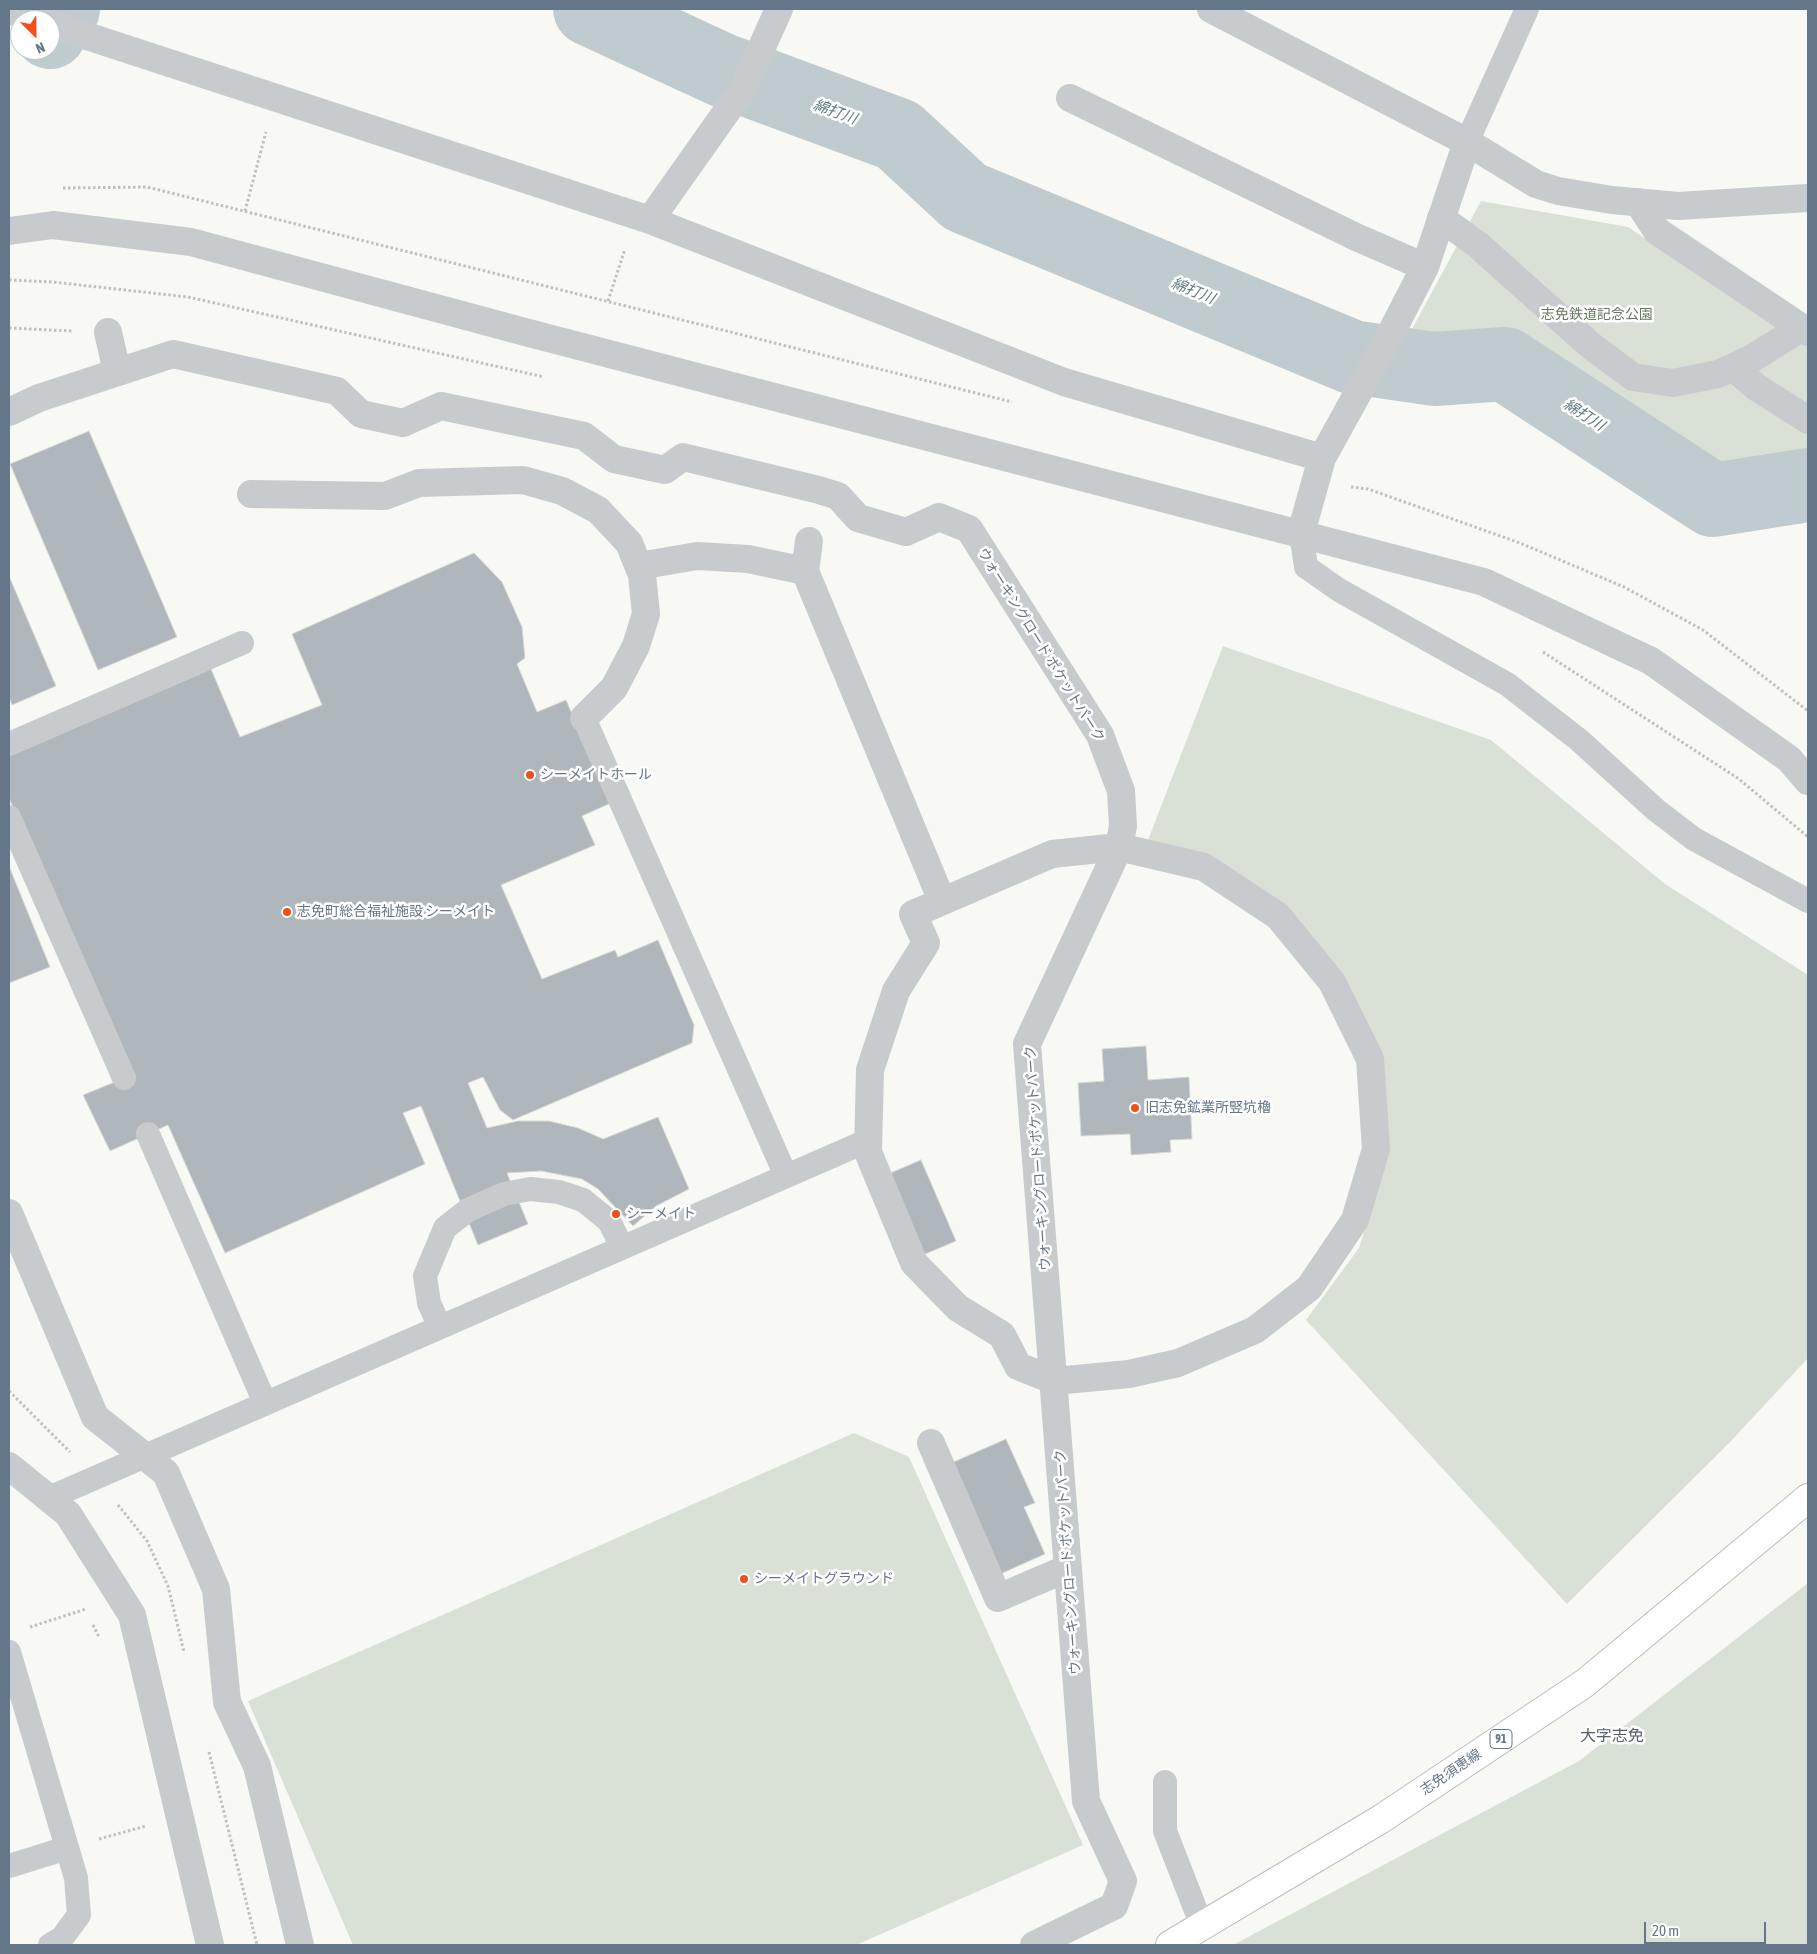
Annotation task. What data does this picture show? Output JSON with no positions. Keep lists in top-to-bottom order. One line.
{"streets":{"main road":["91","志免須恵線"],"street":["ウォーキングロード ポケットパーク"]},"districts":["大字志免"],"water":["綿打川"],"parks":["志免鉄道記念公園"],"places":["シーメイトホール","志免町総合福祉施設 シーメイト","旧志免鉱業所竪坑櫓","シーメイト","シーメイトグラウンド"],"scale_bar":"20 m","north":"bottom right"}
